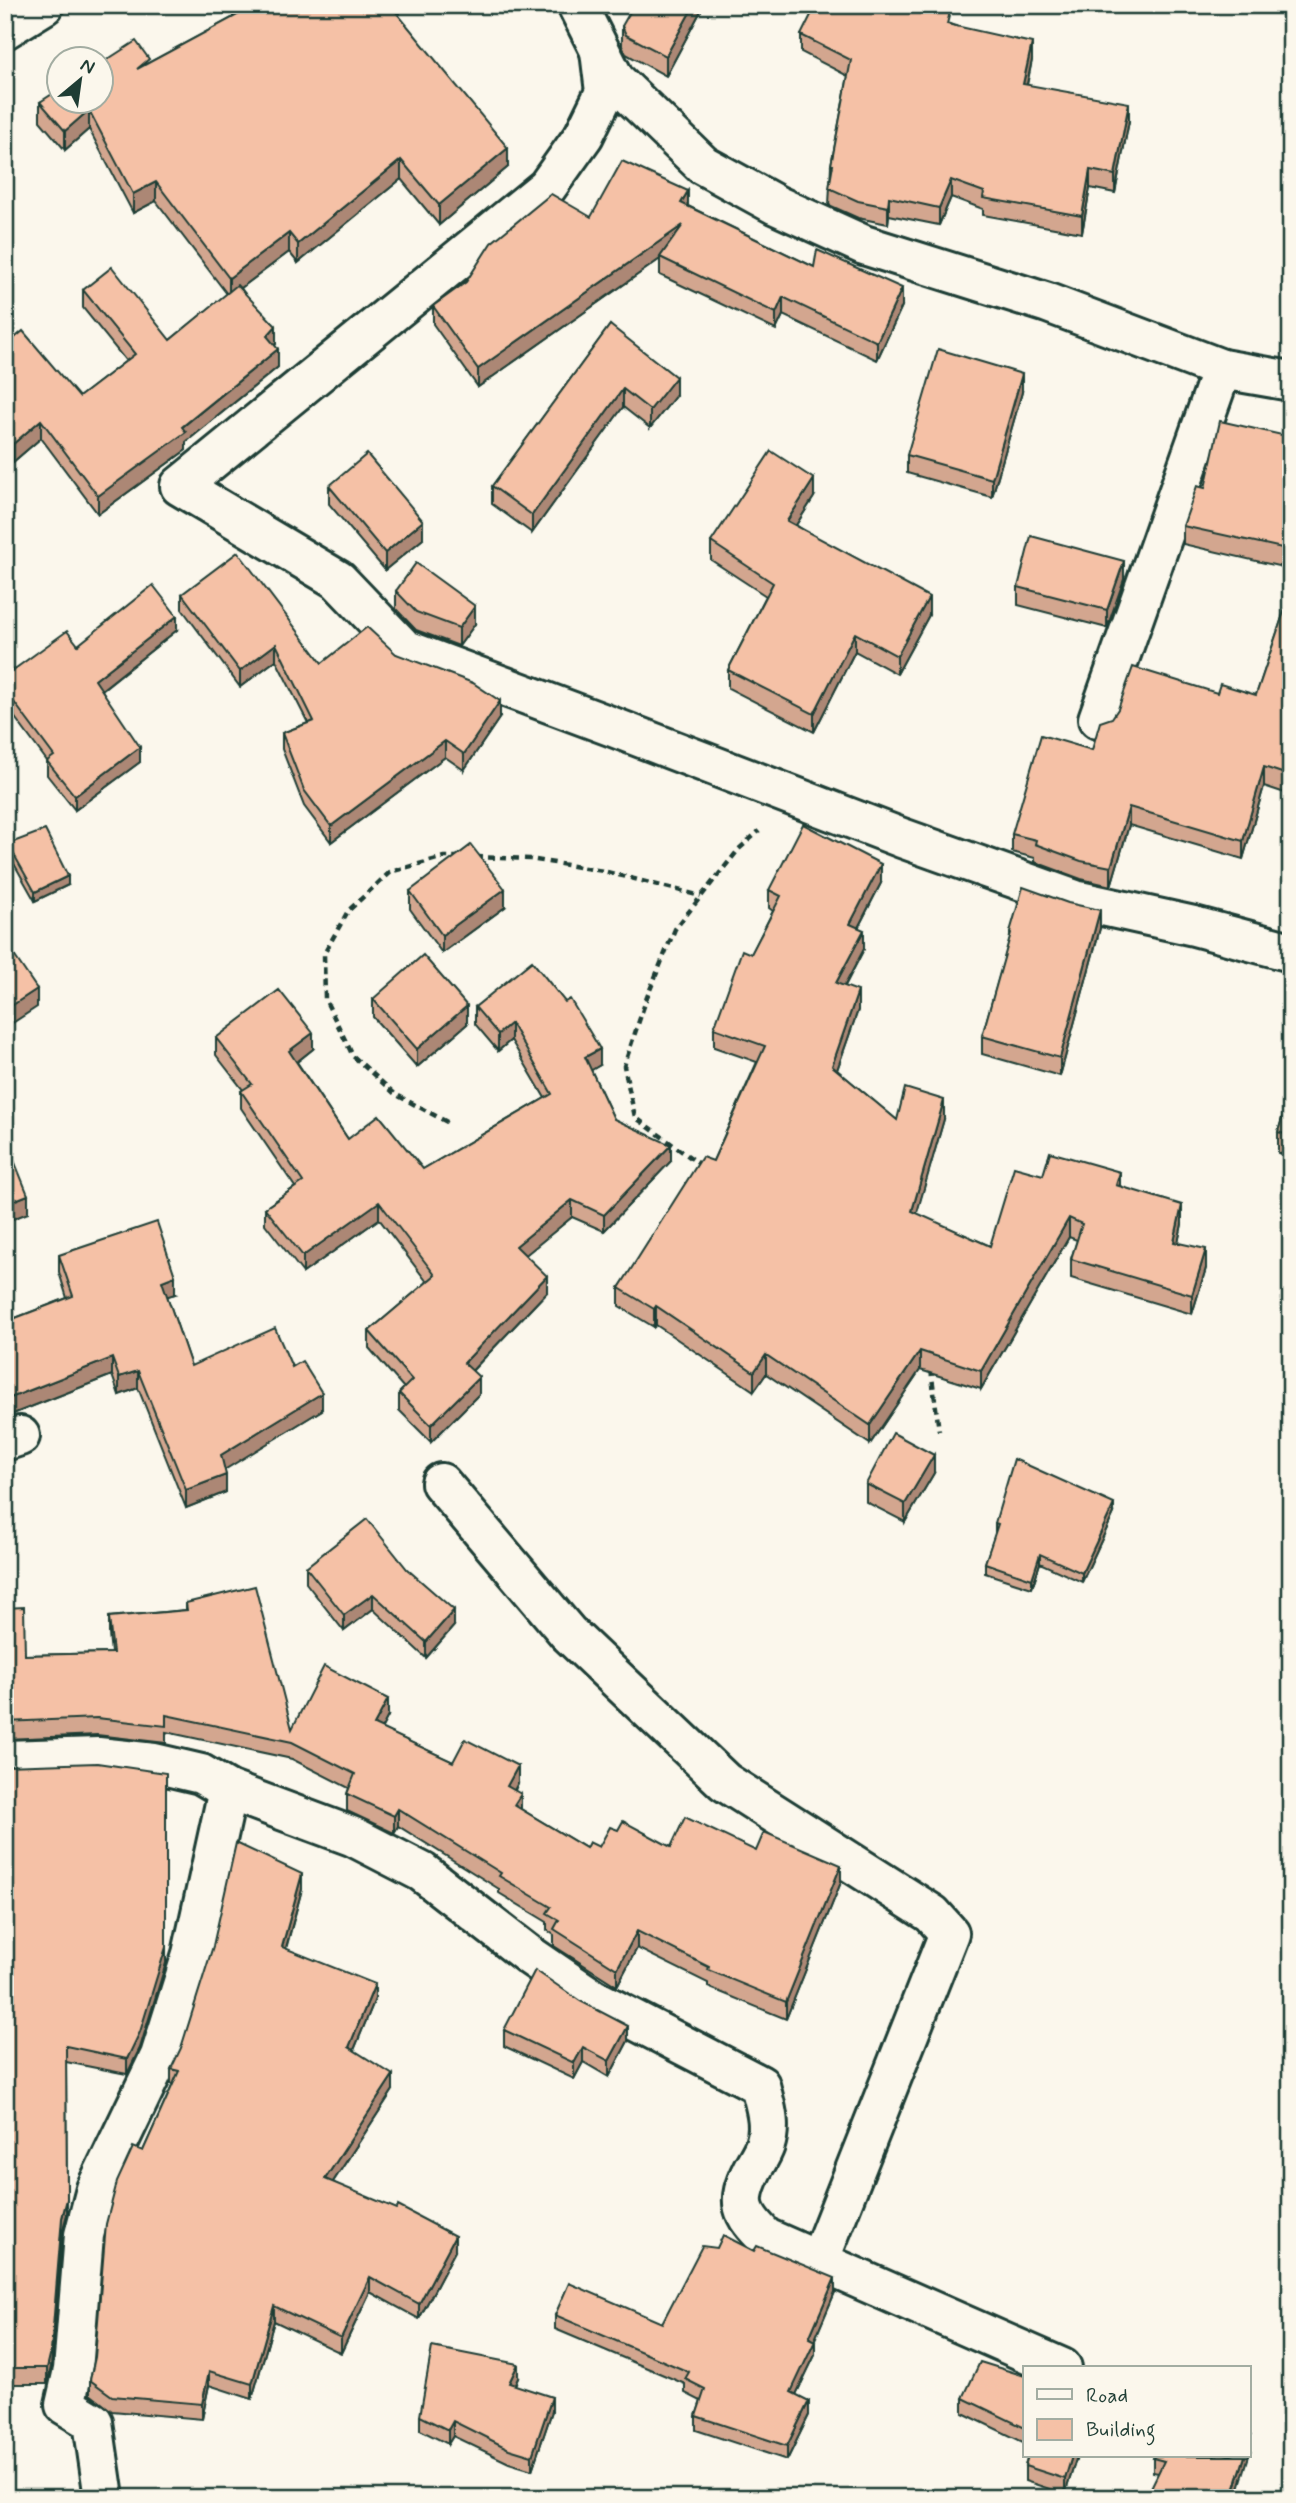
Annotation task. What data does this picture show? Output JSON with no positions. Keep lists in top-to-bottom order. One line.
{"legend":["Road","Building"],"north":"top right"}
